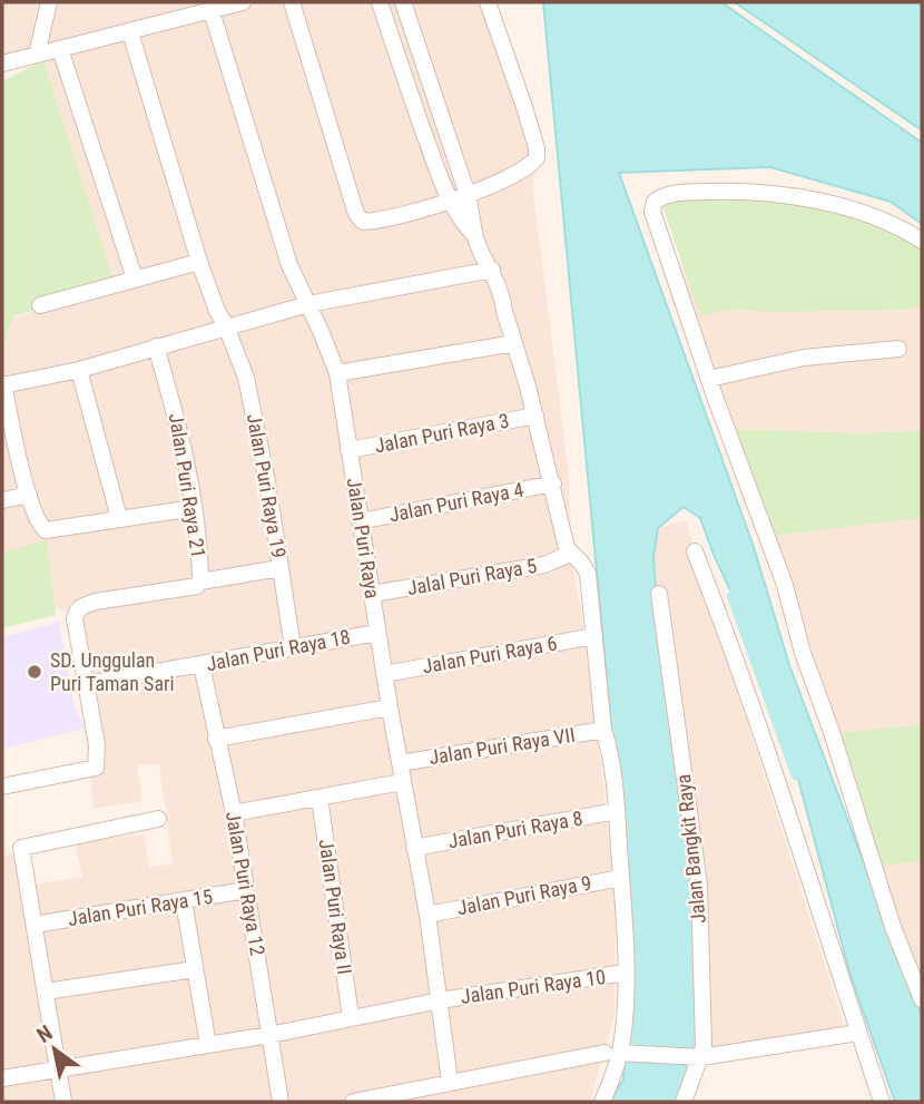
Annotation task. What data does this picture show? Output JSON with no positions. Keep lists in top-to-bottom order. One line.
{"streets":{"street":["Jalan Puri Raya 3","Jalan Puri Raya 21","Jalan Puri Raya 19","Jalan Puri Raya 4","Jalan Puri Raya","Jalal Puri Raya 5","Jalan Puri Raya 18","Jalan Puri Raya 6","Jalan Puri Raya VII","Jalan Puri Raya 8","Jalan Bangkit Raya","Jalan Puri Raya 12","Jalan Puri Raya 9","Jalan Puri Raya II","Jalan Puri Raya 15","Jalan Puri Raya 10"]},"crossings":[["Jalan Puri Raya 3","Jalan Puri Raya"],["Jalan Puri Raya 19","Jalan Puri Raya 18"],["Jalan Puri Raya 4","Jalan Puri Raya"],["Jalan Puri Raya","Jalal Puri Raya 5"],["Jalan Puri Raya","Jalan Puri Raya 18"],["Jalan Puri Raya","Jalan Puri Raya 6"],["Jalan Puri Raya","Jalan Puri Raya VII"],["Jalan Puri Raya","Jalan Puri Raya 8"],["Jalan Puri Raya","Jalan Puri Raya 9"],["Jalan Puri Raya","Jalan Puri Raya 10"],["Jalan Puri Raya 18","Jalan Puri Raya 12"],["Jalan Puri Raya 12","Jalan Puri Raya 15"],["Jalan Puri Raya 12","Jalan Puri Raya 10"],["Jalan Puri Raya II","Jalan Puri Raya 10"]],"places":["SD. Unggulan Puri Taman Sari"],"north":"top left"}
